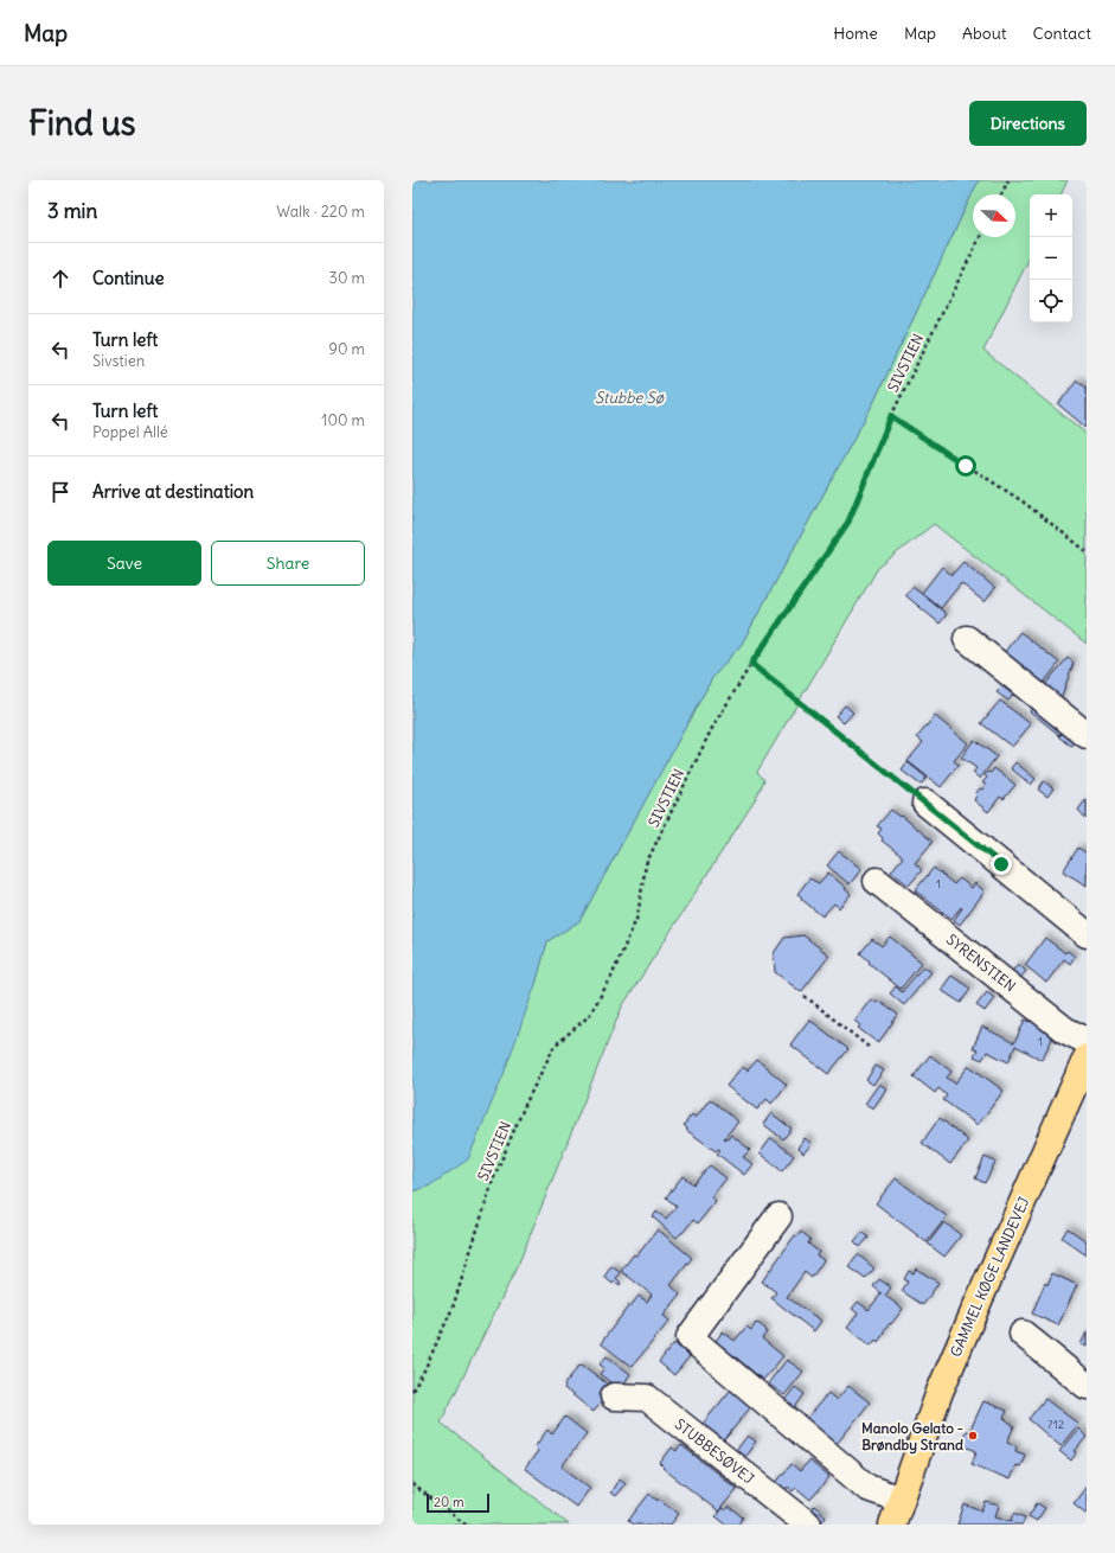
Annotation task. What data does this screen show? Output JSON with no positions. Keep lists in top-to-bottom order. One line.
{"streets":{"main road":["GAMMEL KØGE LANDEVEJ"],"street":["SYRENSTIEN","STUBBESØVEJ"],"path":["SIVSTIEN"]},"crossings":[["SYRENSTIEN","GAMMEL KØGE LANDEVEJ"]],"water":["Stubbe Sø"],"places":["Manolo Gelato - Brøndby Strand"],"house_numbers":["1","1","712"],"scale_bar":"20 m","north":"bottom right","page":{"header":"Map","nav":["Home","Map","About","Contact"],"buttons":["Directions",["Save","Share"]],"title":"Find us","heading":["3 min","Walk · 220 m"],"map_buttons":["+","−"],"list":[["Continue","30 m"],["Turn left","Sivstien","90 m"],["Turn left","Poppel Allé","100 m"],"Arrive at destination"],"scale":"20 m"}}
